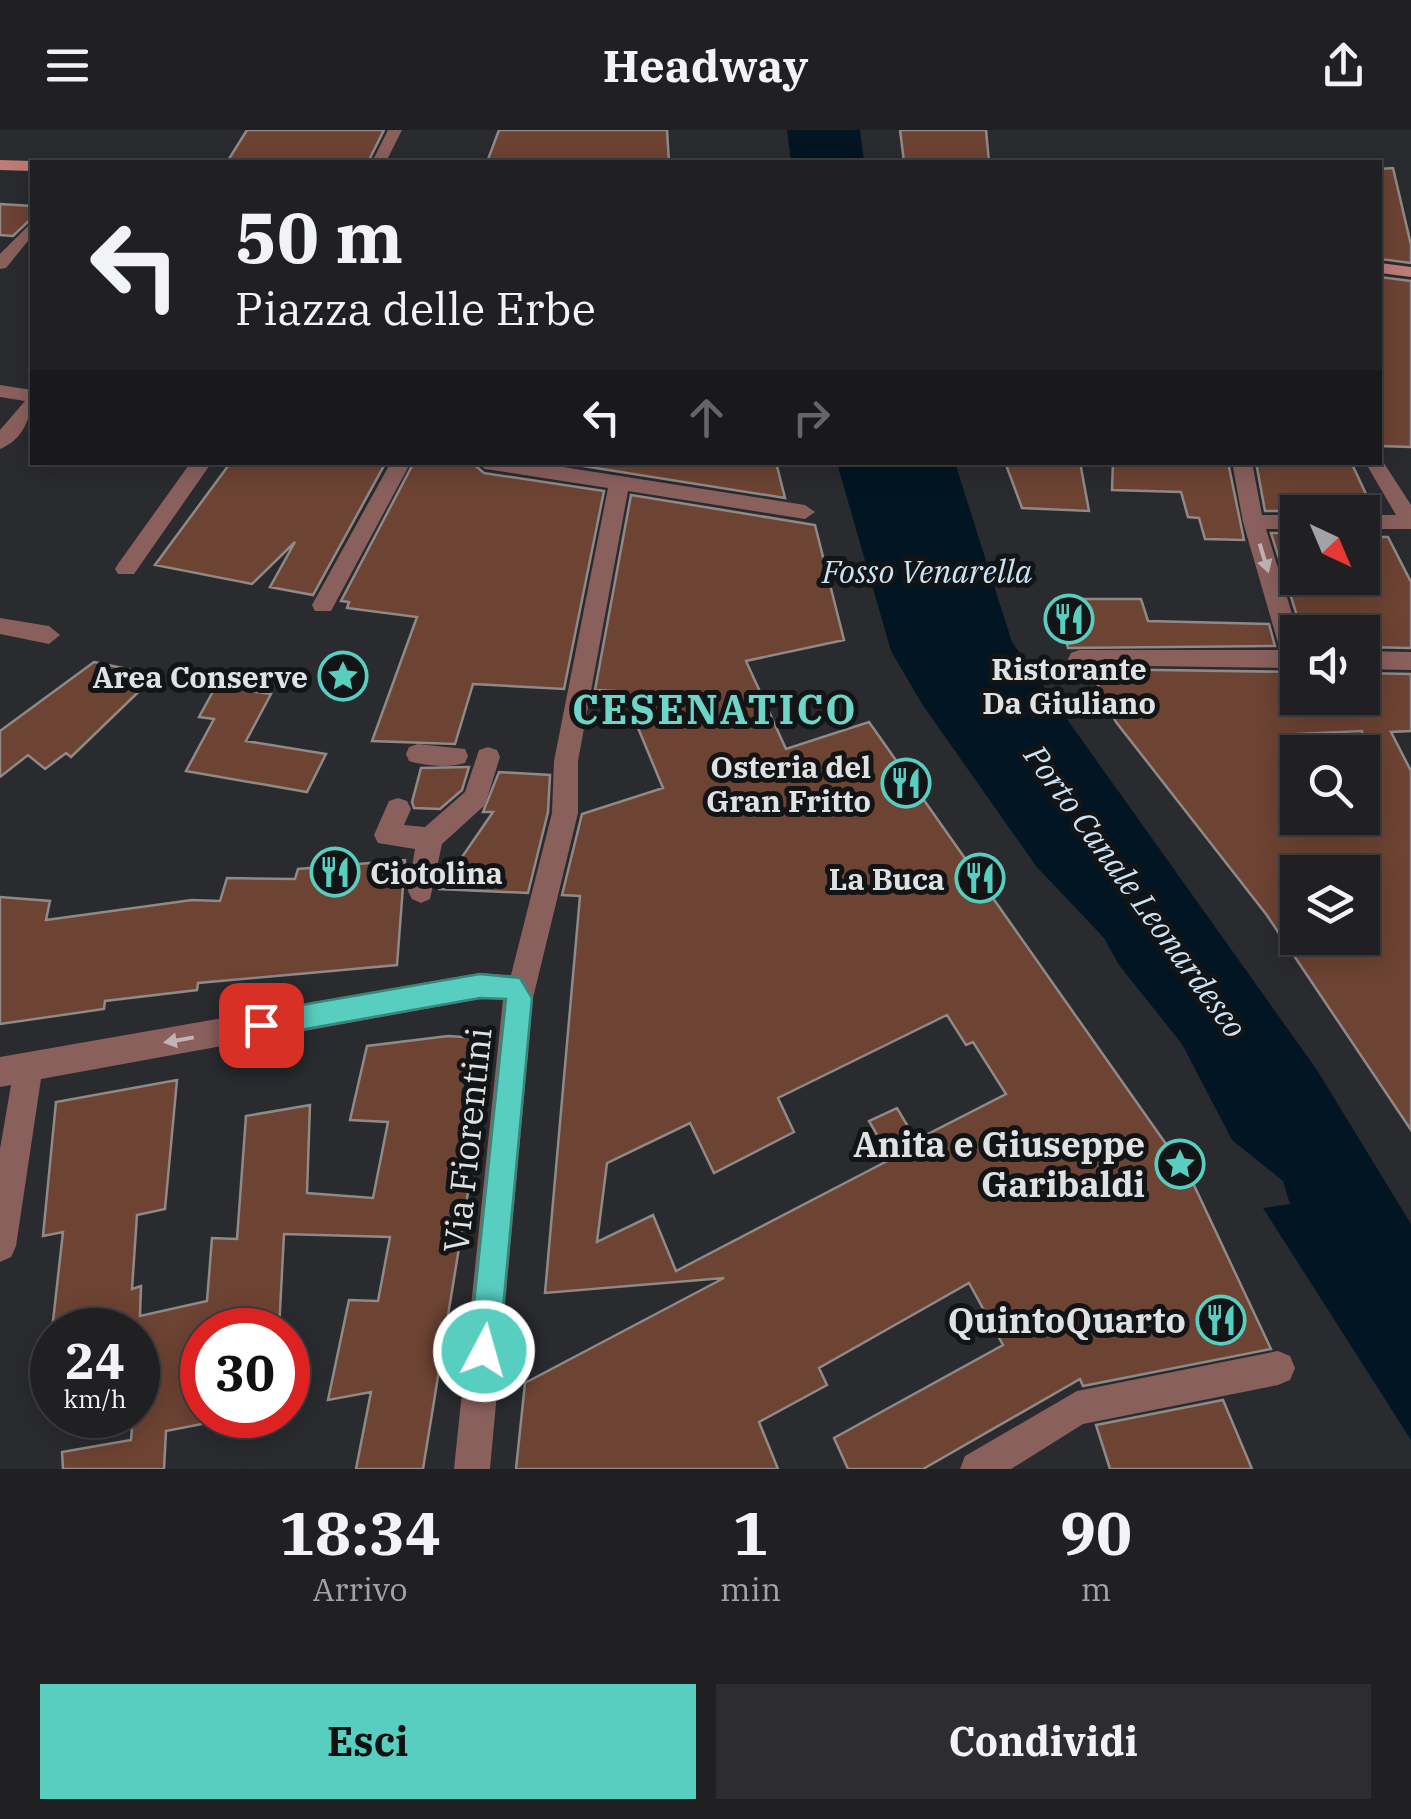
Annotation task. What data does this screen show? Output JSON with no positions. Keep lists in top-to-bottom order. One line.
{"streets":{"street":["Via Fiorentini"]},"districts":["CESENATICO"],"water":["Fosso Venarella","Porto Canale Leonardesco"],"places":{"restaurant":["Ristorante Da Giuliano","Osteria del Gran Fritto","Ciotolina","La Buca","QuintoQuarto"],"place":["Area Conserve","Anita e Giuseppe Garibaldi"]},"north":"bottom right","page":{"header":"Headway","turn":["50 m","Piazza delle Erbe"],"speed":"24 km/h","limit":"30","eta":["18:34","Arrivo","1","min","90","m"],"buttons":["Esci","Condividi"]}}
